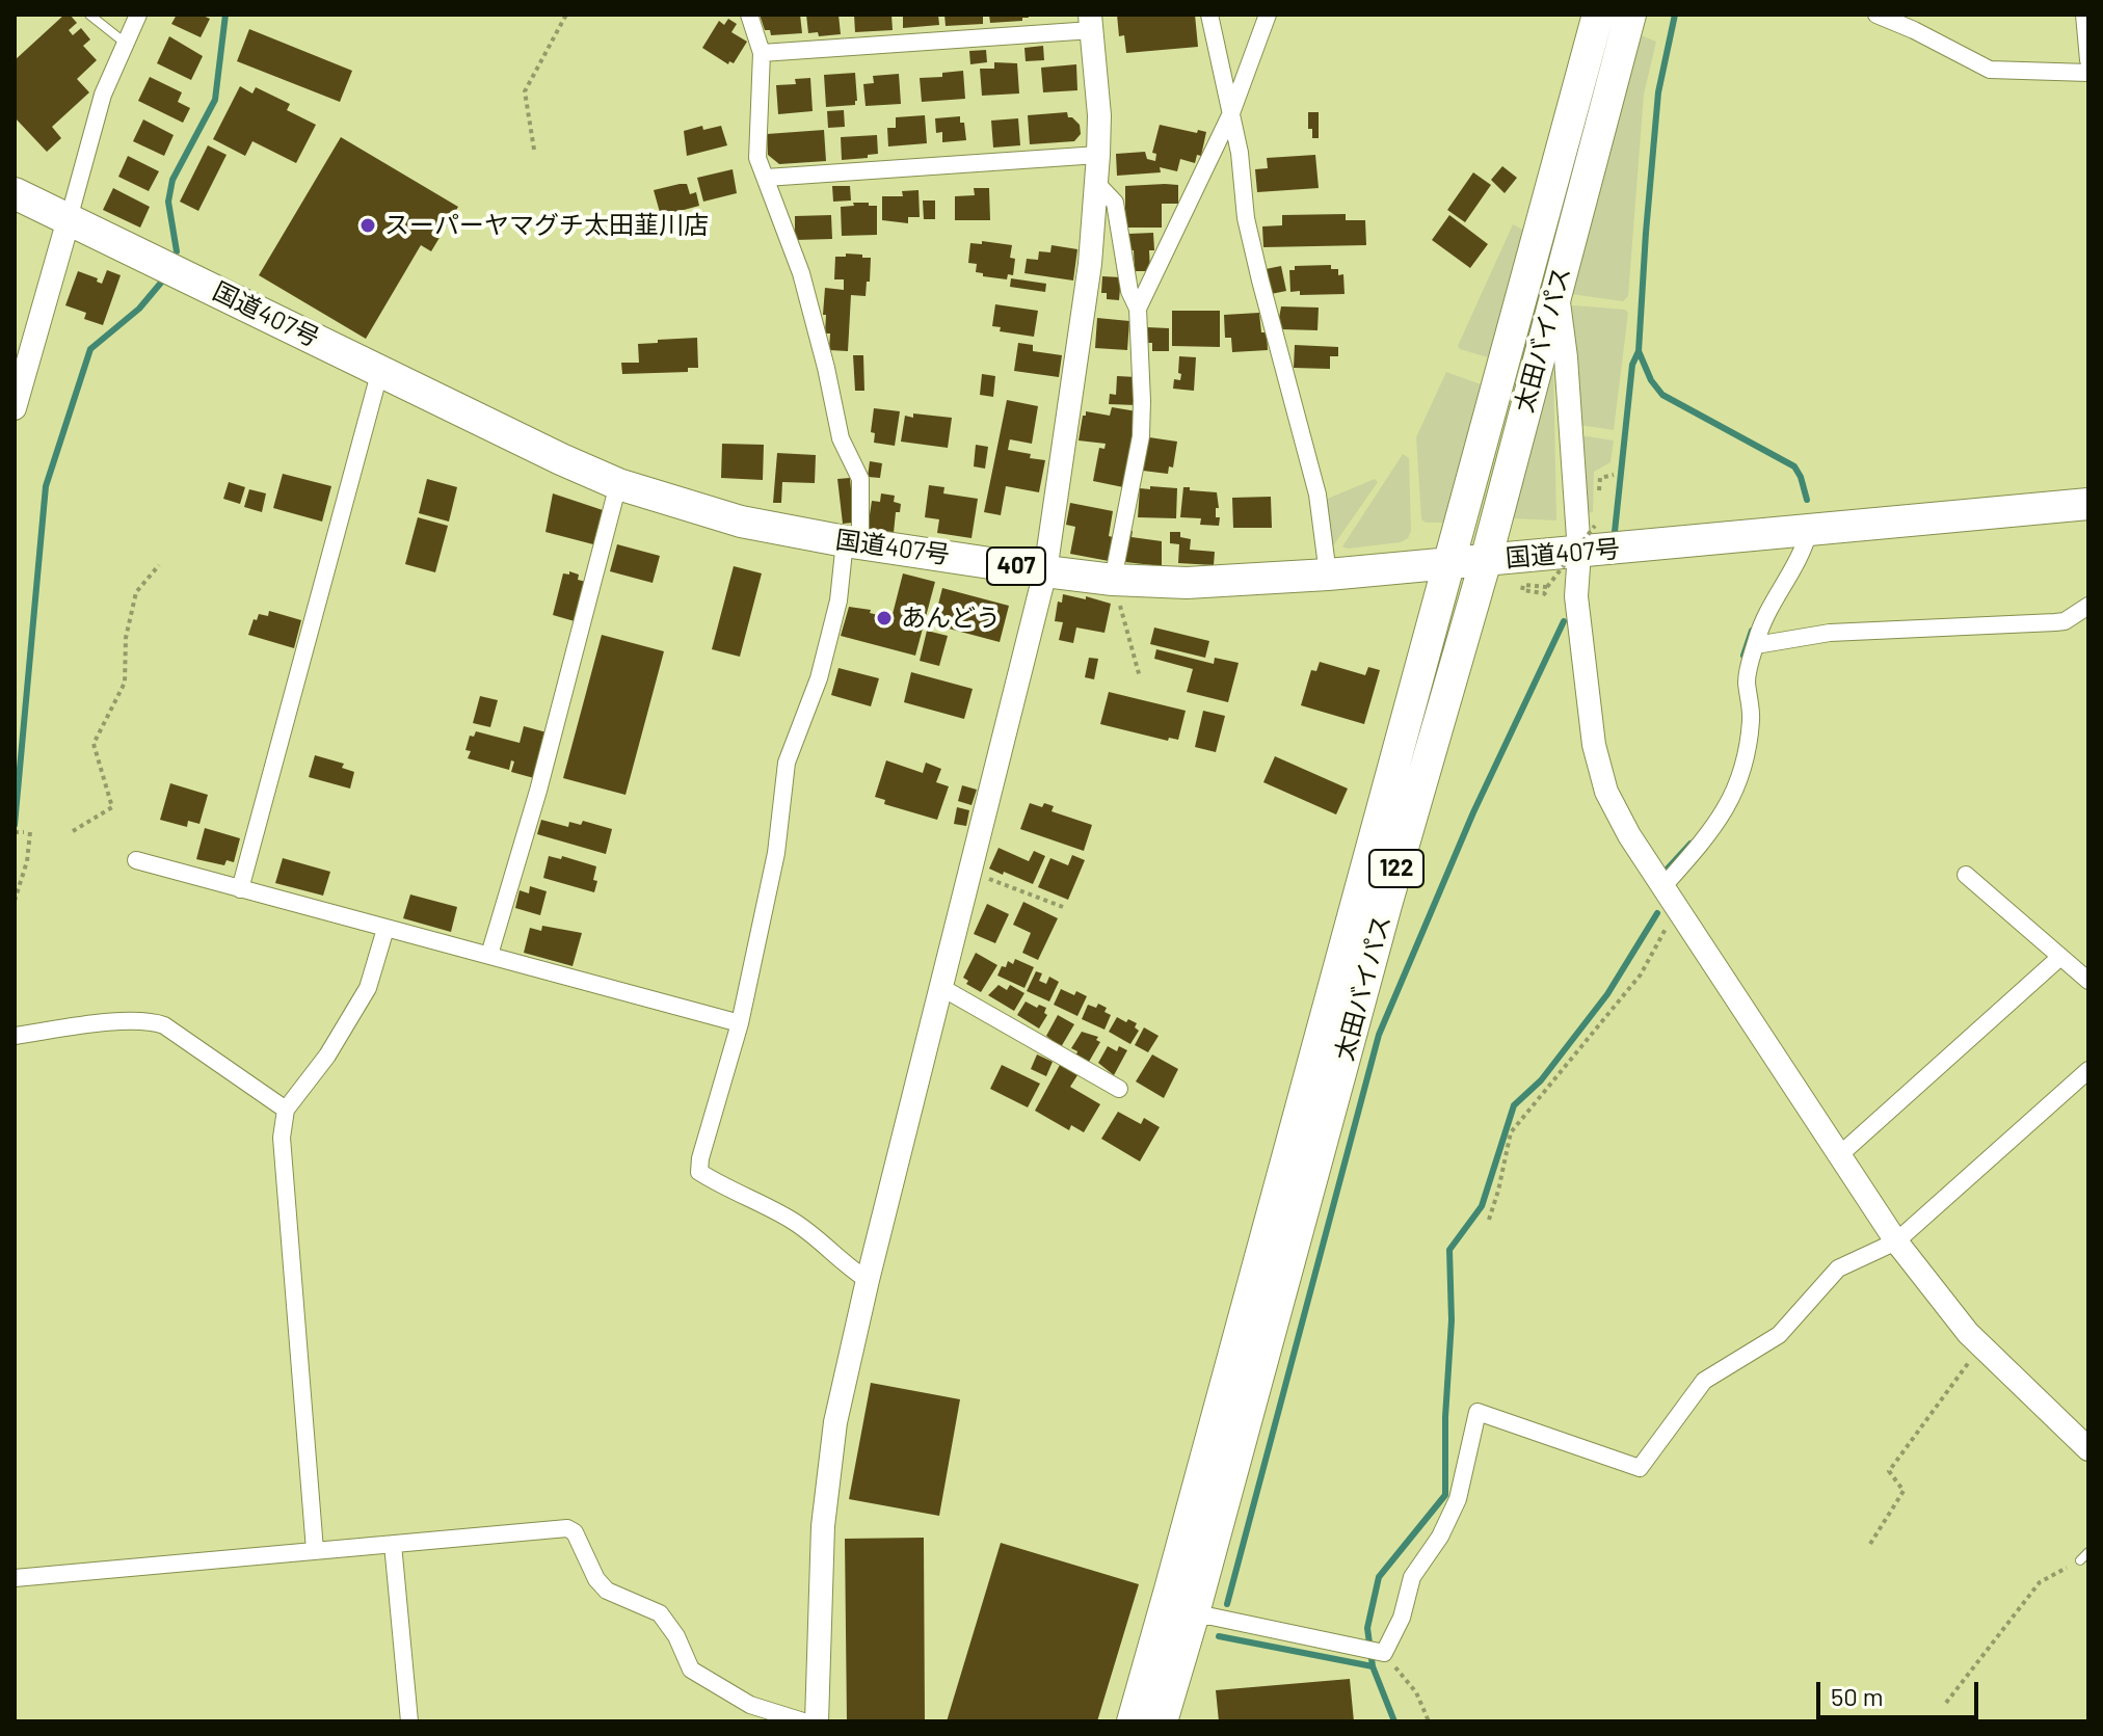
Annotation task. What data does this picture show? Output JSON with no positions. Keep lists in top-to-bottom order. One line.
{"streets":{"highway":["国道407号","太田バイパス","407","122"]},"crossings":[["国道407号","太田バイパス"]],"places":["スーパーヤマグチ太田韮川店","あんどう"],"scale_bar":"50 m"}
